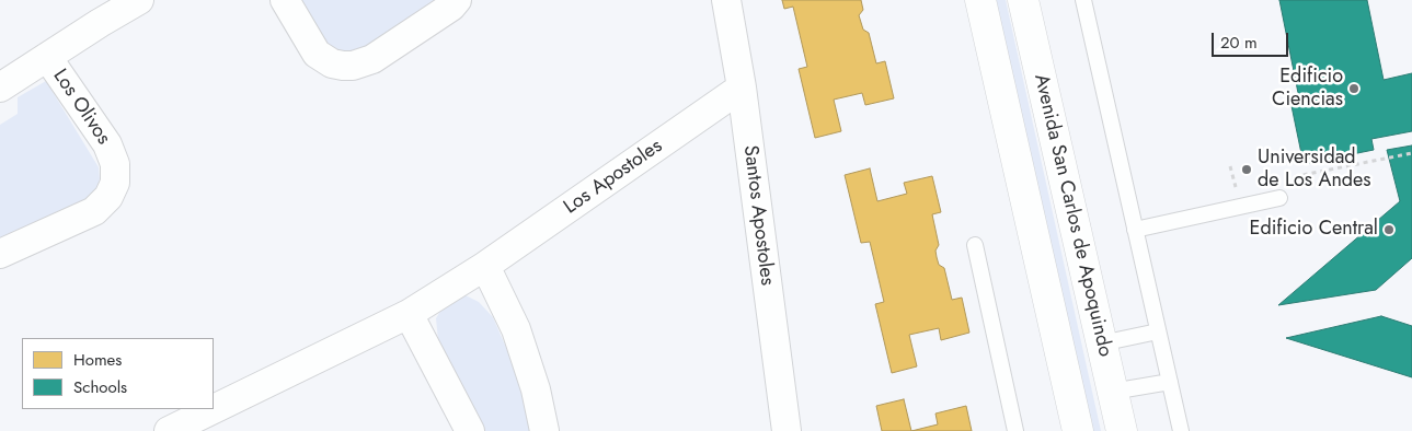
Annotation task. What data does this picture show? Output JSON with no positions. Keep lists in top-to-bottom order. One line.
{"streets":{"street":["Los Olivos","Los Apostoles","Santos Apostoles","Avenida San Carlos de Apoquindo"]},"crossings":[["Los Apostoles","Santos Apostoles"]],"places":["Edificio Ciencias","Universidad de Los Andes","Edificio Central"],"legend":["Homes","Schools"],"scale_bar":"20 m"}
